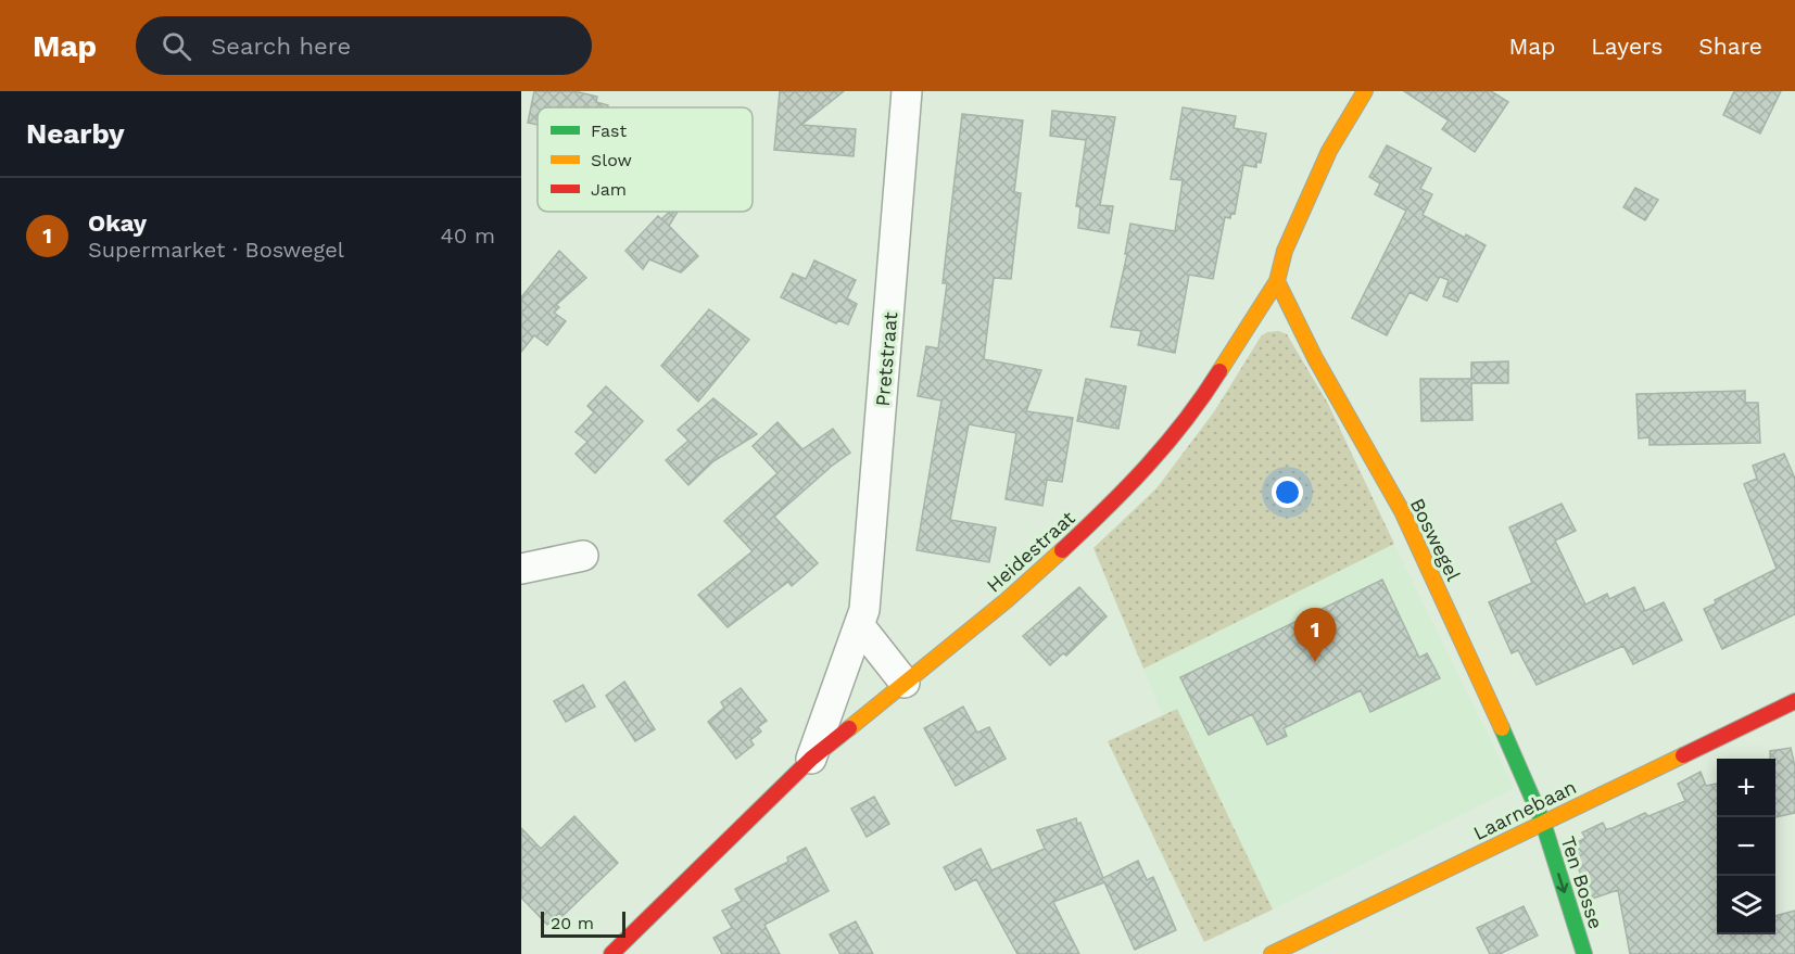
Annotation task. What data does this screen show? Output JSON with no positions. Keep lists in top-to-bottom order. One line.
{"streets":{"street":["Pretstraat","Boswegel","Heidestraat","Laarnebaan","Ten Bosse"]},"crossings":[["Pretstraat","Heidestraat"],["Boswegel","Heidestraat"],["Boswegel","Laarnebaan"],["Boswegel","Ten Bosse"],["Laarnebaan","Ten Bosse"]],"one_way":["Ten Bosse"],"legend":["Fast","Slow","Jam"],"scale_bar":"20 m","page":{"header":"Map","search":"Search here","nav":["Map","Layers","Share"],"heading":"Nearby","list":[{"mark":"1","name":"Okay","note":"Supermarket · Boswegel","value":"40 m"}],"pins":"1","map_buttons":["+","−"],"scale":"20 m"}}
